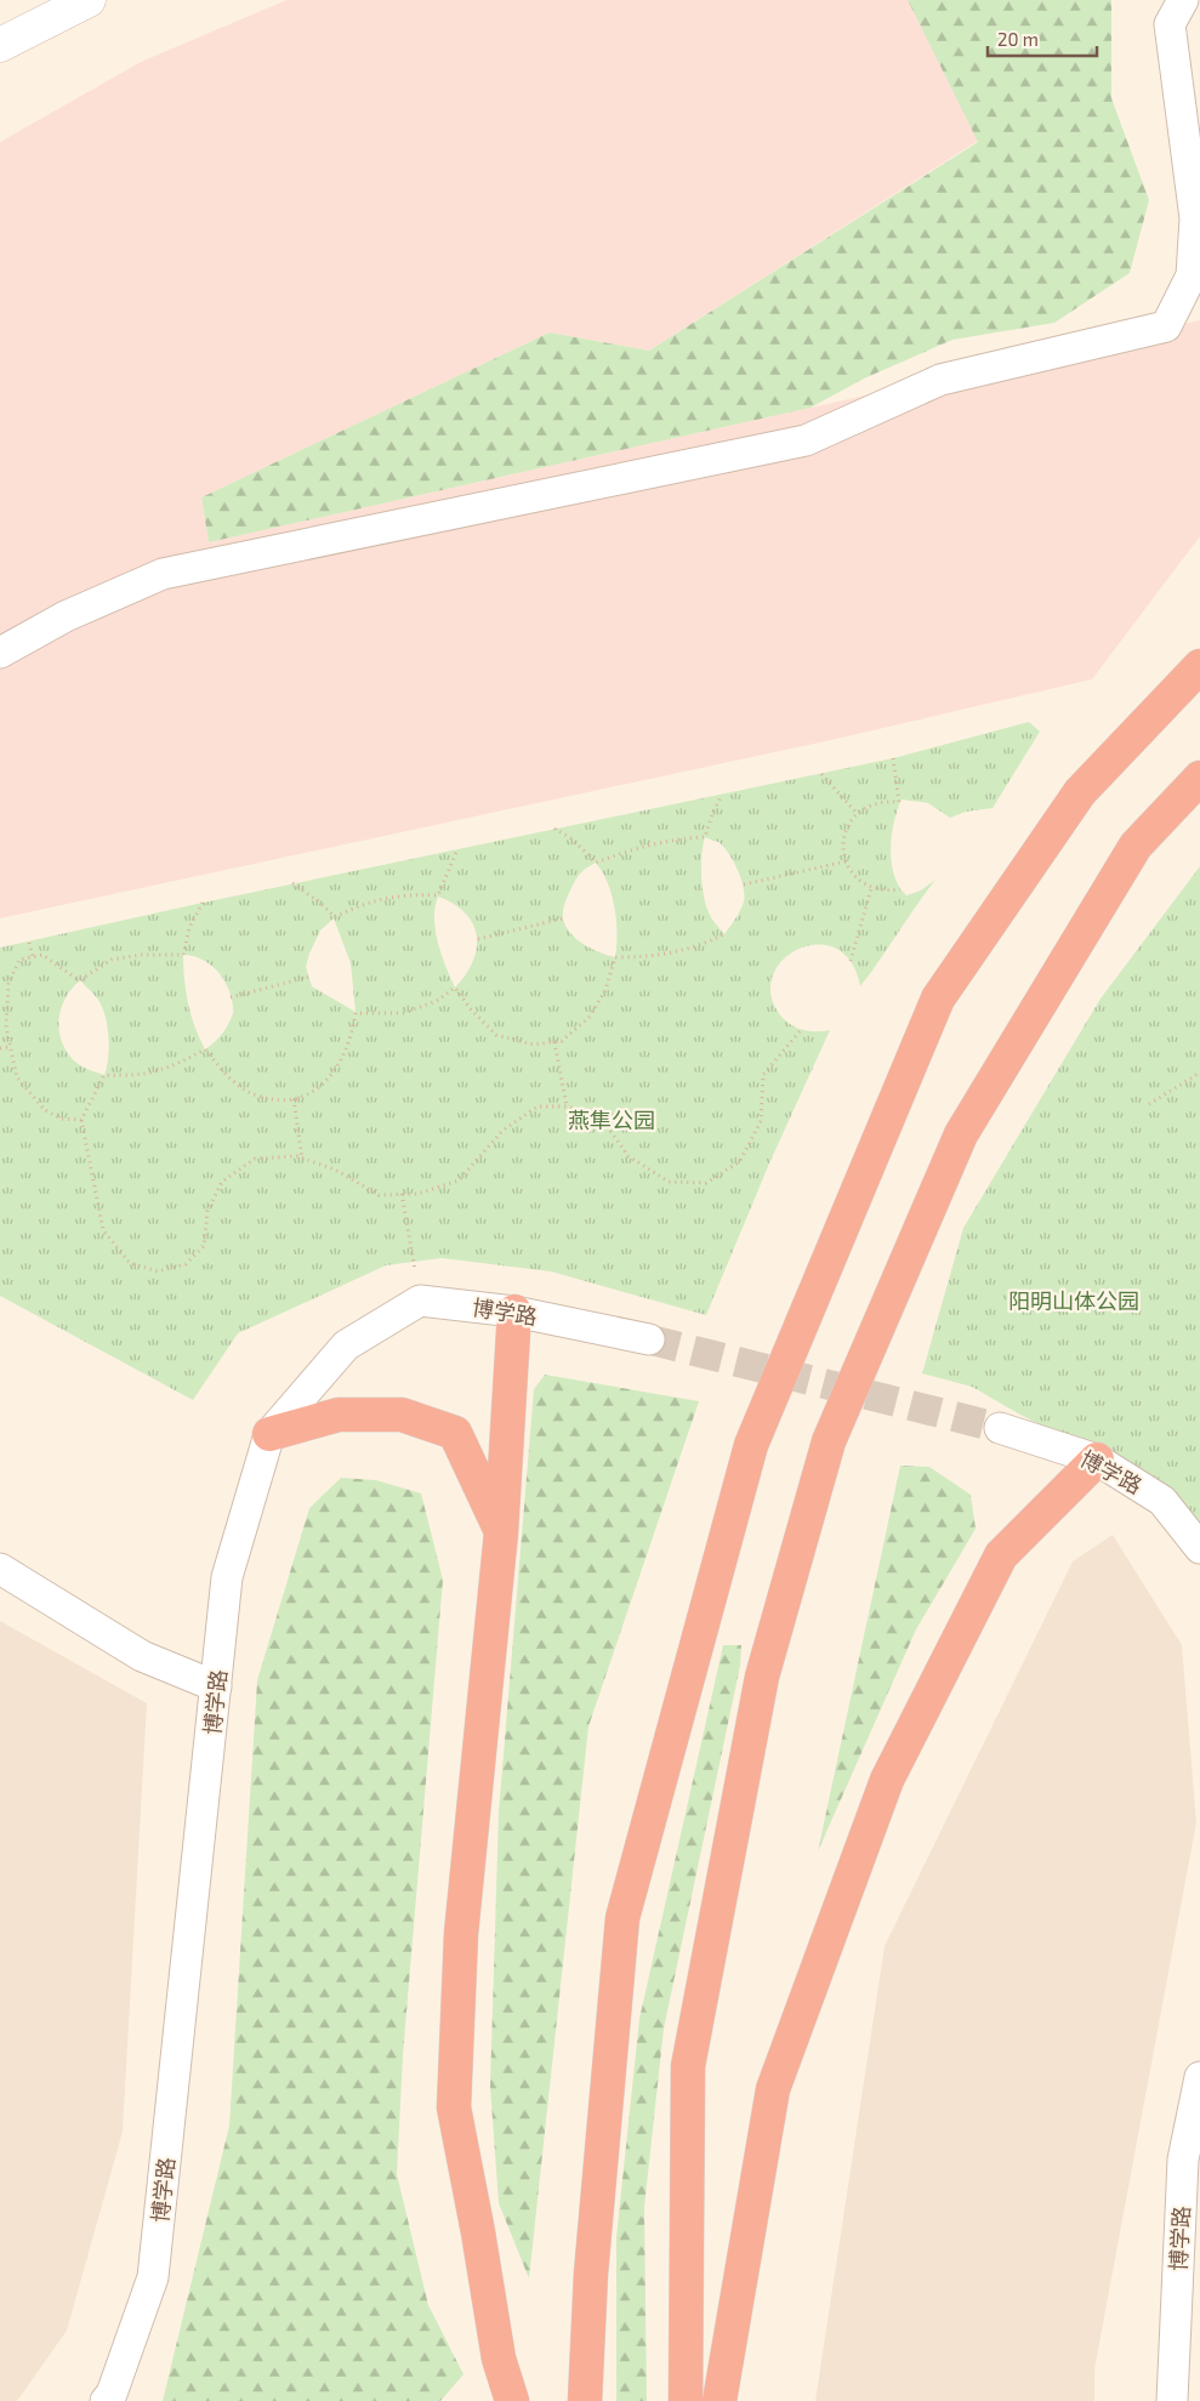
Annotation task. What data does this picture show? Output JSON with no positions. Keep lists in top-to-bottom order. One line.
{"streets":{"street":["博学路"]},"parks":["燕隼公园","阳明山体公园"],"scale_bar":"20 m"}
